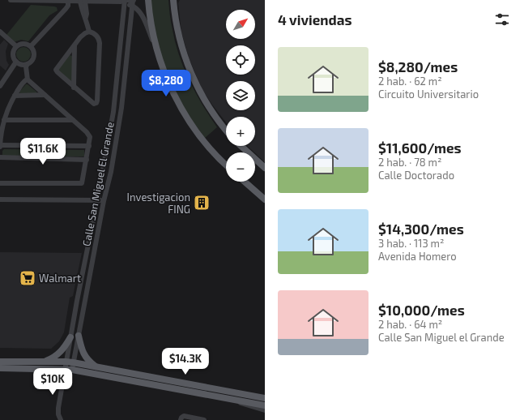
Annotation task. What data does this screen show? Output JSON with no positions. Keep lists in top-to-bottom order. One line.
{"streets":{"street":["Calle San Miguel El Grande"]},"places":{"building":["Investigacion FING"],"supermarket":["Walmart"]},"north":"top right","page":{"heading":"4 viviendas","map_buttons":["+","−"],"list":[{"name":"$8,280/mes","note":"2 hab. · 62 m² · Circuito Universitario"},{"name":"$11,600/mes","note":"2 hab. · 78 m² · Calle Doctorado"},{"name":"$14,300/mes","note":"3 hab. · 113 m² · Avenida Homero"},{"name":"$10,000/mes","note":"2 hab. · 64 m² · Calle San Miguel el Grande"}],"price":["$8,280","$11.6K","$14.3K","$10K"]}}
